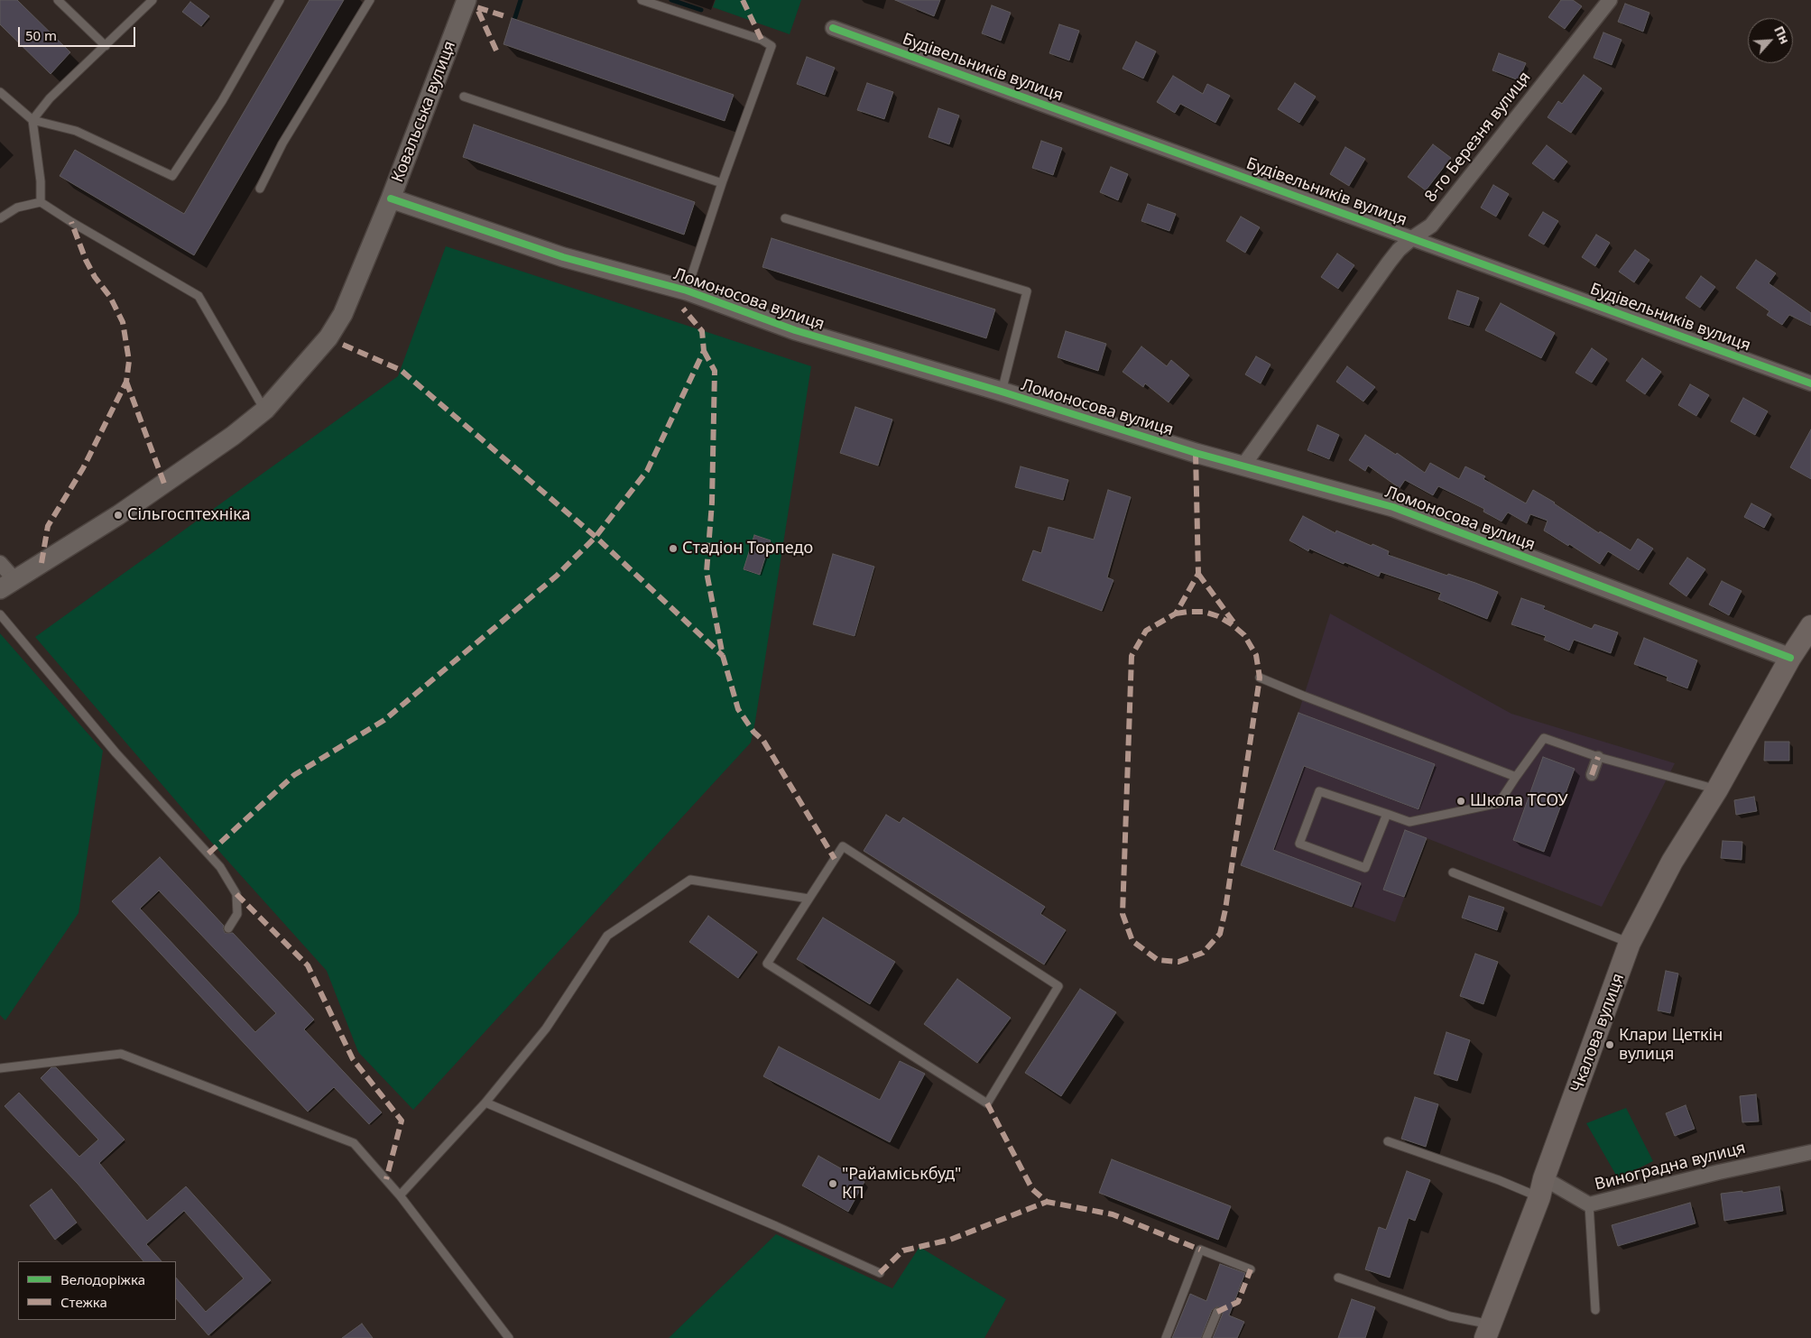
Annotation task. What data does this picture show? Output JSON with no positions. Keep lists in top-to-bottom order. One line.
{"streets":{"main road":["Чкалова вулиця"],"street":["Будівельників вулиця","Ковальська вулиця","8-го Березня вулиця","Ломоносова вулиця","Виноградна вулиця"]},"crossings":[["Будівельників вулиця","8-го Березня вулиця"],["Ковальська вулиця","Ломоносова вулиця"],["8-го Березня вулиця","Ломоносова вулиця"],["Ломоносова вулиця","Чкалова вулиця"],["Чкалова вулиця","Виноградна вулиця"]],"places":["Сільгосптехніка","Стадіон Торпедо","Школа ТСОУ","Клари Цеткін вулиця","\"Райаміськбуд\" КП"],"legend":["Велодоріжка","Стежка"],"scale_bar":"50 m","north":"top right"}
